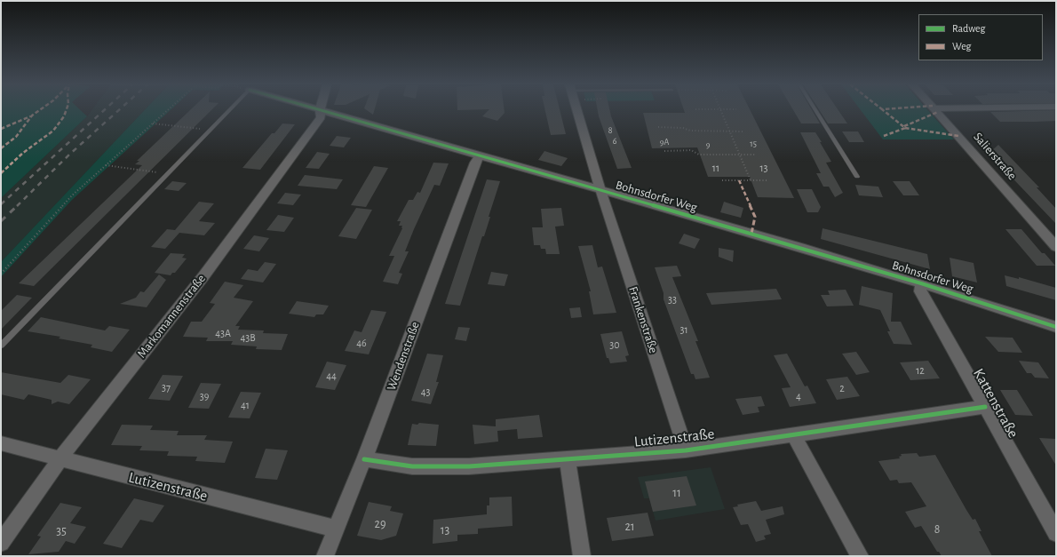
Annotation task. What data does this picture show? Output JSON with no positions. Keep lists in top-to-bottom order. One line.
{"streets":{"street":["Salierstraße","Bohnsdorfer Weg","Markomannenstraße","Frankenstraße","Wendenstraße","Kattenstraße","Lutizenstraße"]},"crossings":[["Bohnsdorfer Weg","Markomannenstraße"],["Bohnsdorfer Weg","Frankenstraße"],["Bohnsdorfer Weg","Wendenstraße"],["Bohnsdorfer Weg","Kattenstraße"],["Markomannenstraße","Lutizenstraße"],["Frankenstraße","Lutizenstraße"],["Wendenstraße","Lutizenstraße"],["Kattenstraße","Lutizenstraße"]],"house_numbers":["8","6","9A","15","9","11","13","33","31","43A","43B","46","30","12","44","37","2","43","39","4","41","11","29","21","8","13","35"],"legend":["Radweg","Weg"]}
